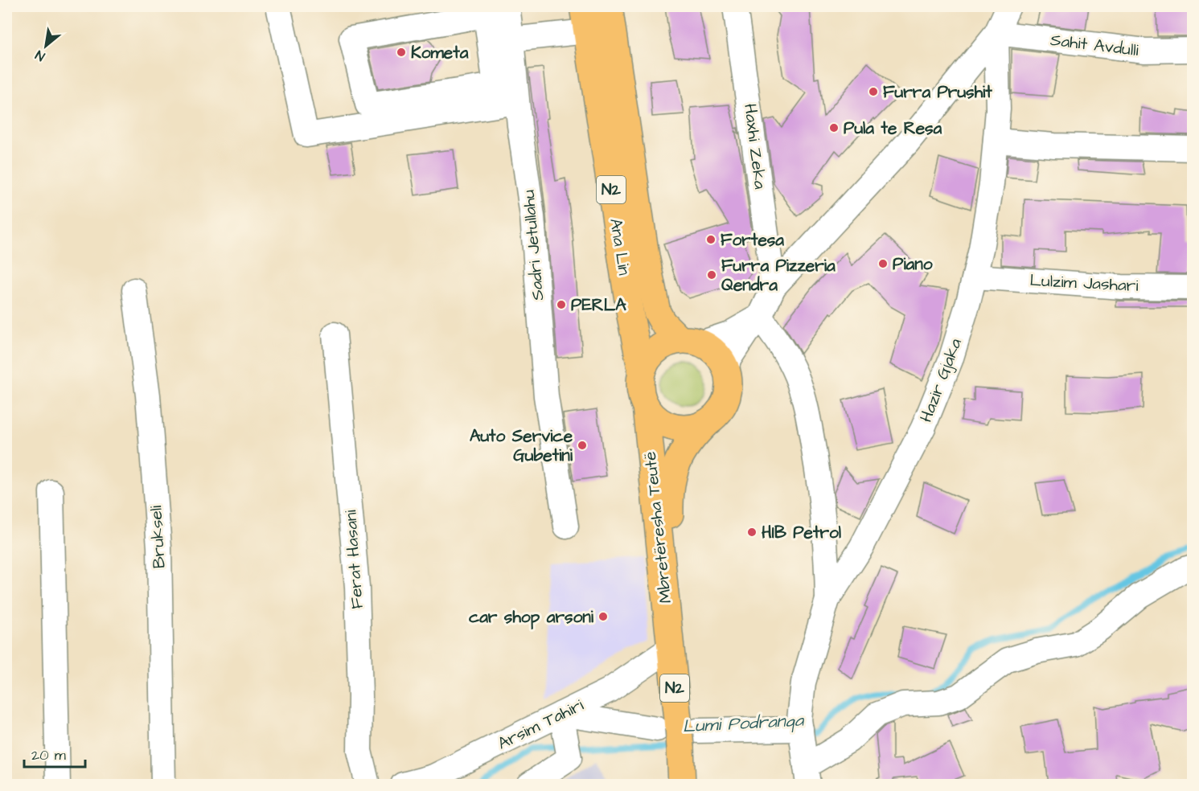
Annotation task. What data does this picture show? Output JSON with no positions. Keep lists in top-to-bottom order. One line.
{"streets":{"main road":["N2","Ana Lin","Mbretëresha Teutë"],"street":["Sahit Avdulli","Haxhi Zeka","Sadri Jetullahu","Lulzim Jashari","Hazir Gjaka","Brukseli","Ferat Hasani","Arsim Tahiri"]},"crossings":[["Sahit Avdulli","Hazir Gjaka"],["N2","Ana Lin"],["N2","Mbretëresha Teutë"],["Ana Lin","Mbretëresha Teutë"],["Lulzim Jashari","Hazir Gjaka"],["Mbretëresha Teutë","Arsim Tahiri"]],"water":["Lumi Podranqa"],"places":["Kometa","Furra Prushit","Pula te Resa","Fortesa","Piano","Furra Pizzeria Qendra","PERLA","Auto Service Gubetini","HIB Petrol","car shop arsoni"],"scale_bar":"20 m","north":"bottom left"}
